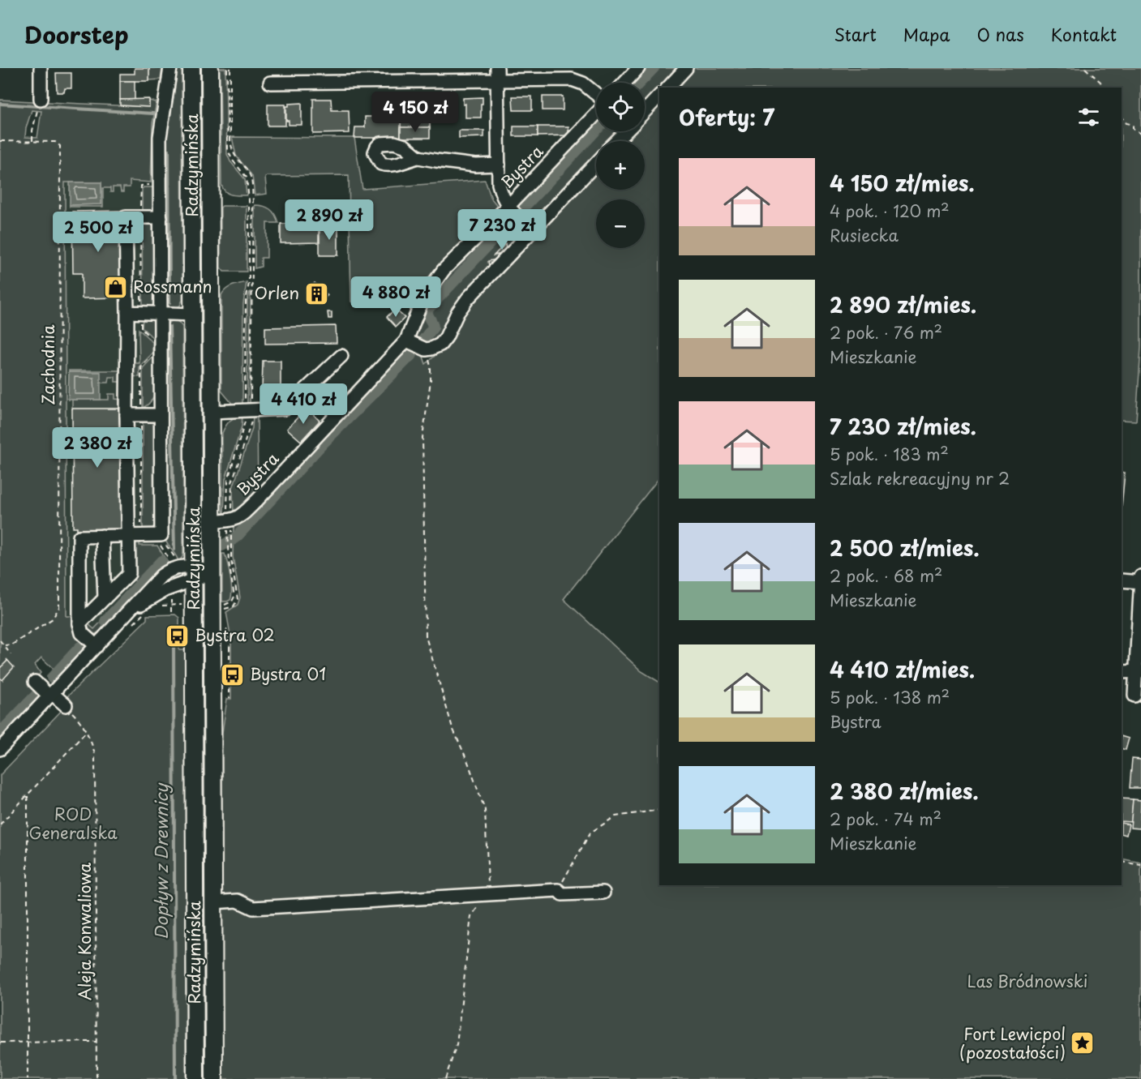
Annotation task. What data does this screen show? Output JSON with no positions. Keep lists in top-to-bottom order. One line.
{"streets":{"main road":["Radzymińska"],"street":["Bystra"],"path":["Zachodnia","Aleja Konwaliowa"]},"crossings":[["Radzymińska","Bystra"]],"water":["Dopływ z Drewnicy"],"parks":["ROD Generalska","Las Bródnowski"],"places":{"shop":["Rossmann"],"building":["Orlen"],"bus stop":["Bystra 02","Bystra 01"],"place":["Fort Lewicpol (pozostałości)"]},"page":{"header":"Doorstep","nav":["Start","Mapa","O nas","Kontakt"],"map_buttons":["+","−"],"heading":"Oferty: 7","price":["4 150 zł","2 890 zł","7 230 zł","2 500 zł","4 880 zł","4 410 zł","2 380 zł"],"list":[{"name":"4 150 zł/mies.","note":"4 pok. · 120 m² · Rusiecka"},{"name":"2 890 zł/mies.","note":"2 pok. · 76 m² · Mieszkanie"},{"name":"7 230 zł/mies.","note":"5 pok. · 183 m² · Szlak rekreacyjny nr 2"},{"name":"2 500 zł/mies.","note":"2 pok. · 68 m² · Mieszkanie"},{"name":"4 410 zł/mies.","note":"5 pok. · 138 m² · Bystra"},{"name":"2 380 zł/mies.","note":"2 pok. · 74 m² · Mieszkanie"}]}}
